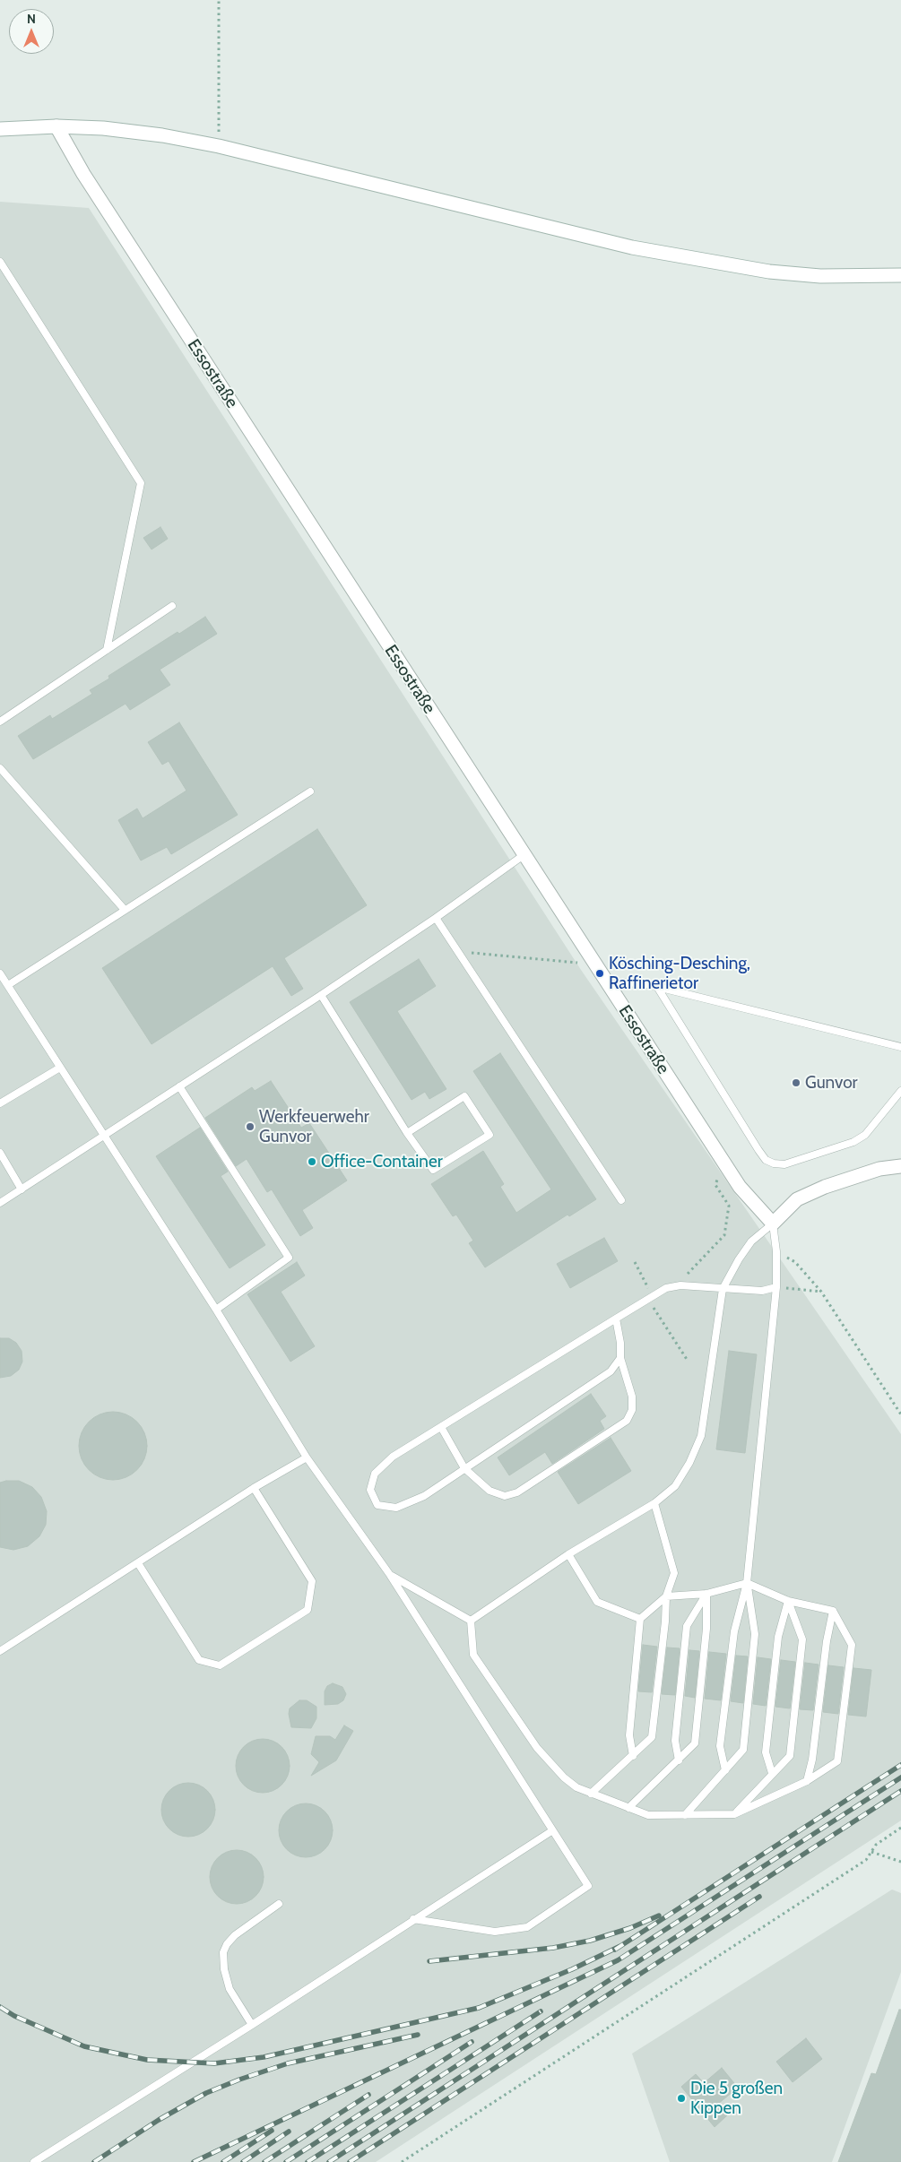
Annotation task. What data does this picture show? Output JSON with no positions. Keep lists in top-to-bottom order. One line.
{"streets":{"street":["Essostraße"]},"places":["Kösching-Desching, Raffinerietor","Gunvor","Werkfeuerwehr Gunvor","Office-Container","Die 5 großen Kippen"],"north":"top"}
